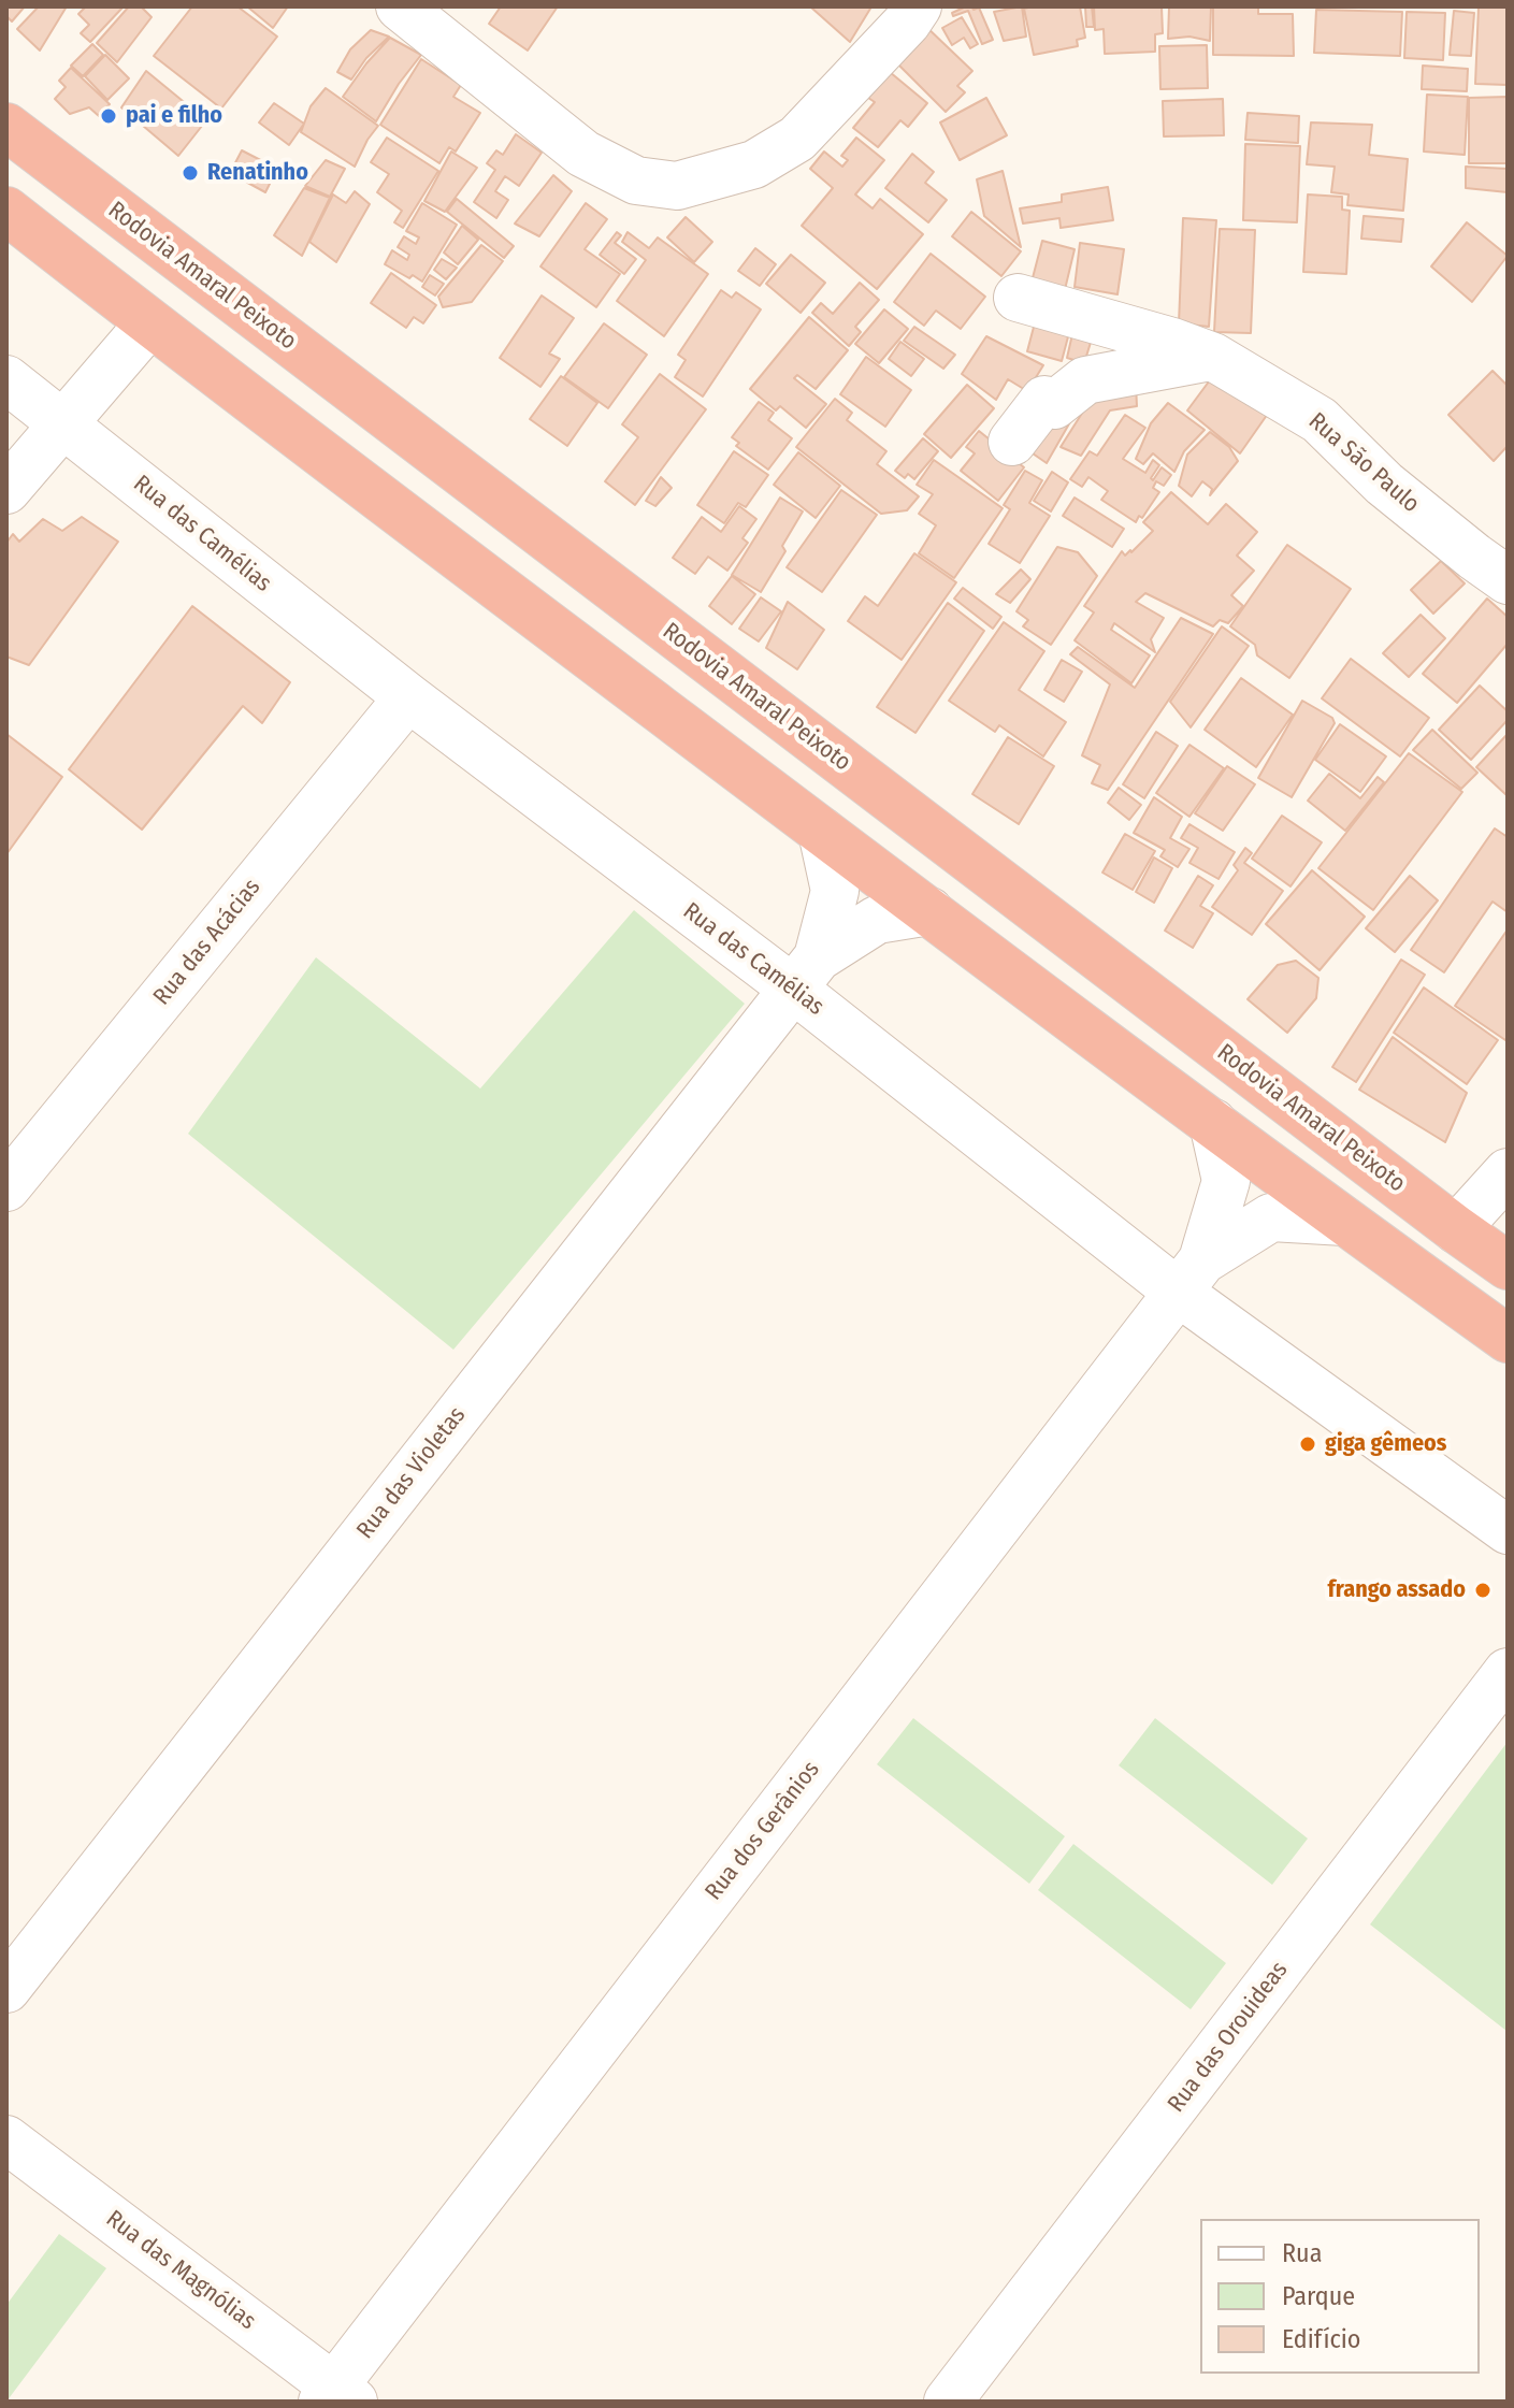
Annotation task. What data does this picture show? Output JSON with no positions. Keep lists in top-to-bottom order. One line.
{"streets":{"highway":["Rodovia Amaral Peixoto"],"street":["Rua São Paulo","Rua das Camélias","Rua das Acácias","Rua das Violetas","Rua dos Gerânios","Rua das Orouideas","Rua das Magnólias"]},"crossings":[["Rua das Camélias","Rua das Acácias"],["Rua das Camélias","Rua das Violetas"],["Rua das Camélias","Rua dos Gerânios"],["Rua dos Gerânios","Rua das Magnólias"]],"places":["pai e filho","Renatinho","giga gêmeos","frango assado"],"legend":["Rua","Parque","Edifício"]}
